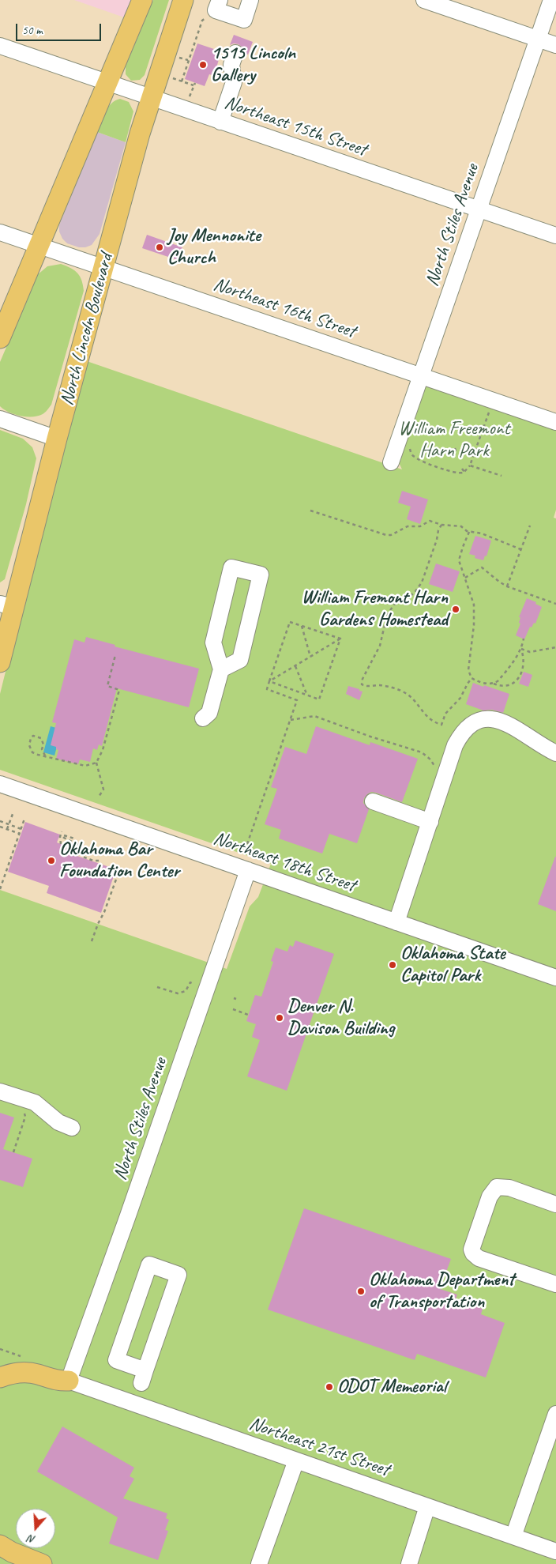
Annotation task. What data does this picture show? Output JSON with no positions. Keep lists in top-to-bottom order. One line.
{"streets":{"main road":["North Lincoln Boulevard"],"street":["Northeast 15th Street","North Stiles Avenue","Northeast 16th Street","Northeast 18th Street","Northeast 21st Street"]},"crossings":[["Northeast 15th Street","North Stiles Avenue"],["Northeast 15th Street","North Lincoln Boulevard"],["North Stiles Avenue","Northeast 16th Street"],["North Stiles Avenue","Northeast 18th Street"],["North Stiles Avenue","Northeast 21st Street"],["Northeast 16th Street","North Lincoln Boulevard"]],"parks":["William Freemont Harn Park"],"places":["1515 Lincoln Gallery","Joy Mennonite Church","William Fremont Harn Gardens Homestead","Oklahoma Bar Foundation Center","Oklahoma State Capitol Park","Denver N. Davison Building","Oklahoma Department of Transportation","ODOT Memeorial"],"scale_bar":"50 m","north":"bottom"}
